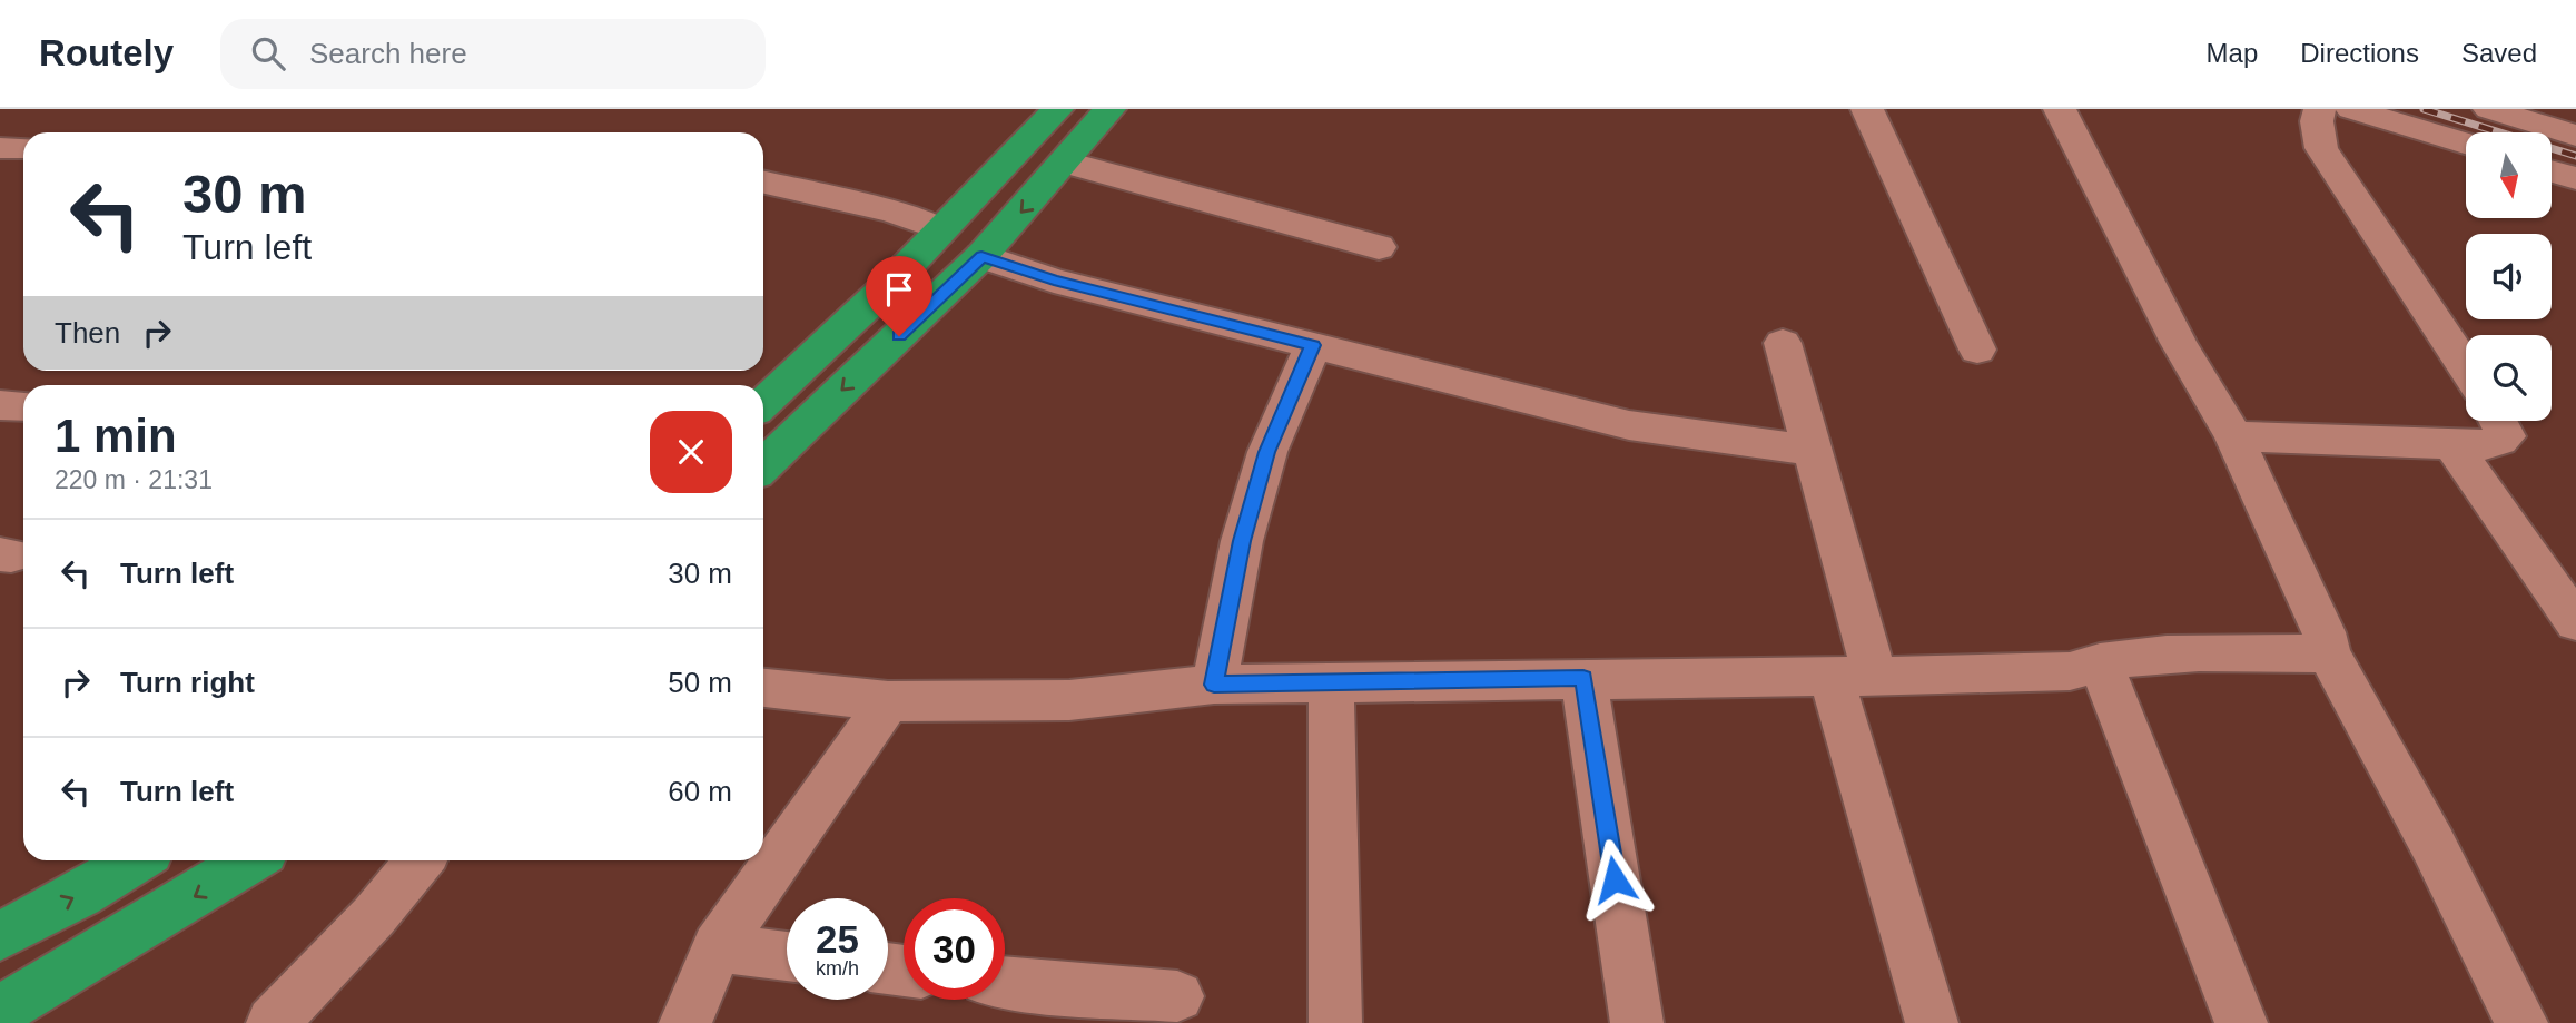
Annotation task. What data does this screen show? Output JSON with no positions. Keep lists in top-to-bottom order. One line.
{"north":"bottom","page":{"header":"Routely","search":"Search here","nav":["Map","Directions","Saved"],"turn":["30 m","Turn left"],"then":"Then","heading":["1 min","220 m · 21:31"],"list":[{"name":"Turn left","value":"30 m"},{"name":"Turn right","value":"50 m"},{"name":"Turn left","value":"60 m"}],"speed":"25 km/h","limit":"30"}}
